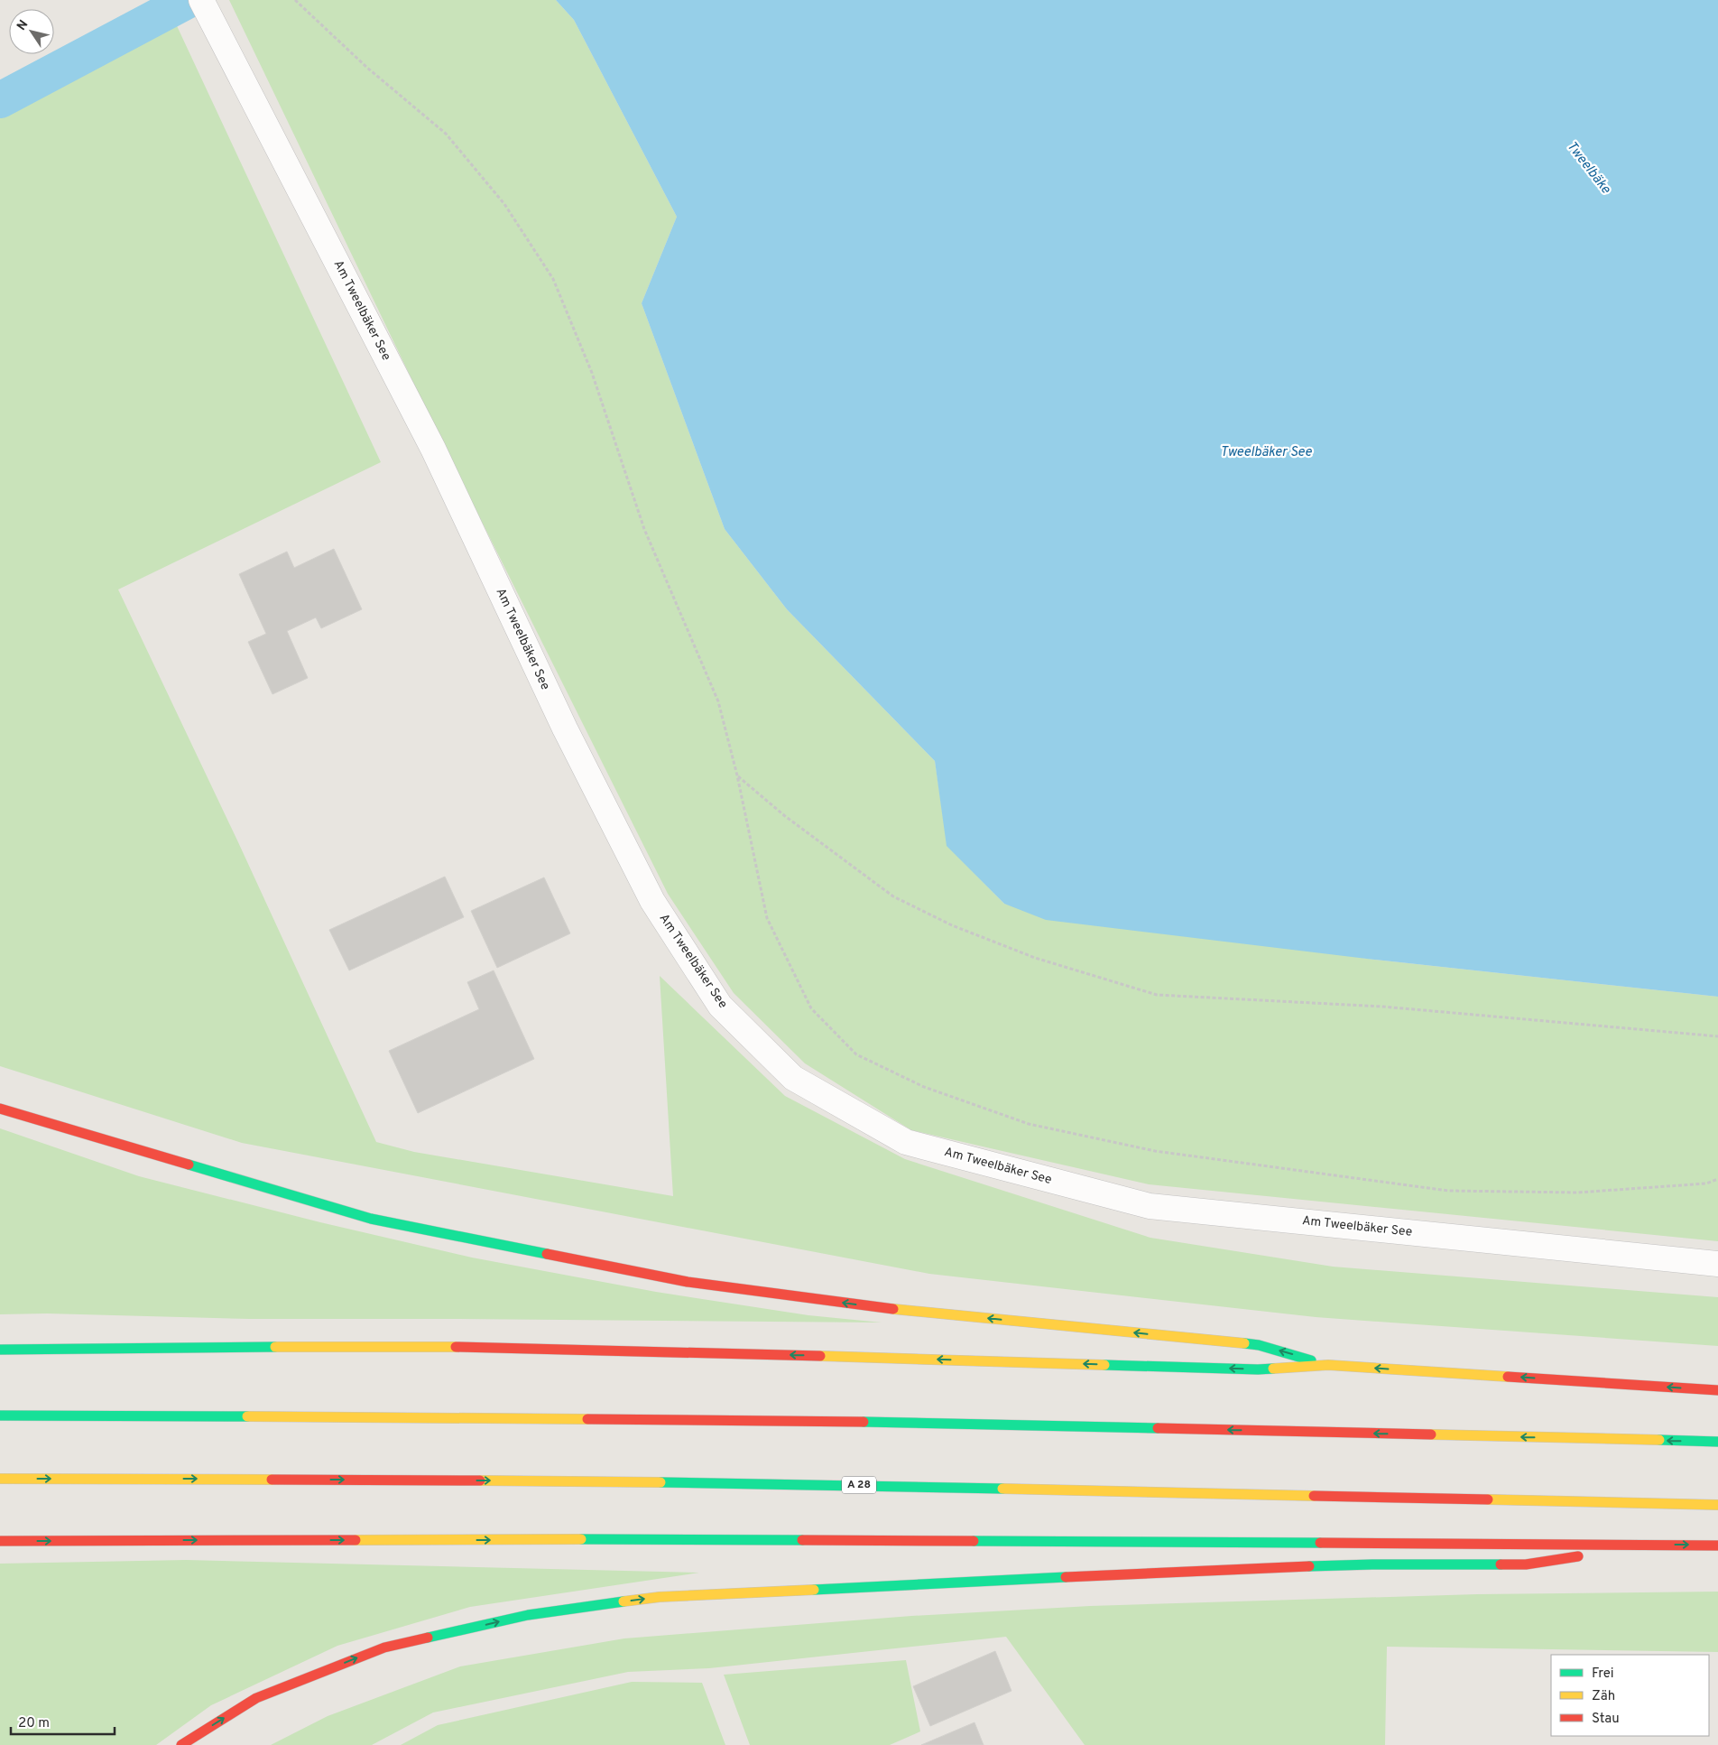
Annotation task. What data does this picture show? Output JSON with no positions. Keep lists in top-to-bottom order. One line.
{"streets":{"highway":["A 28"],"street":["Am Tweelbäker See"]},"water":["Tweelbäke","Tweelbäker See"],"legend":["Frei","Zäh","Stau"],"scale_bar":"20 m","north":"top left"}
